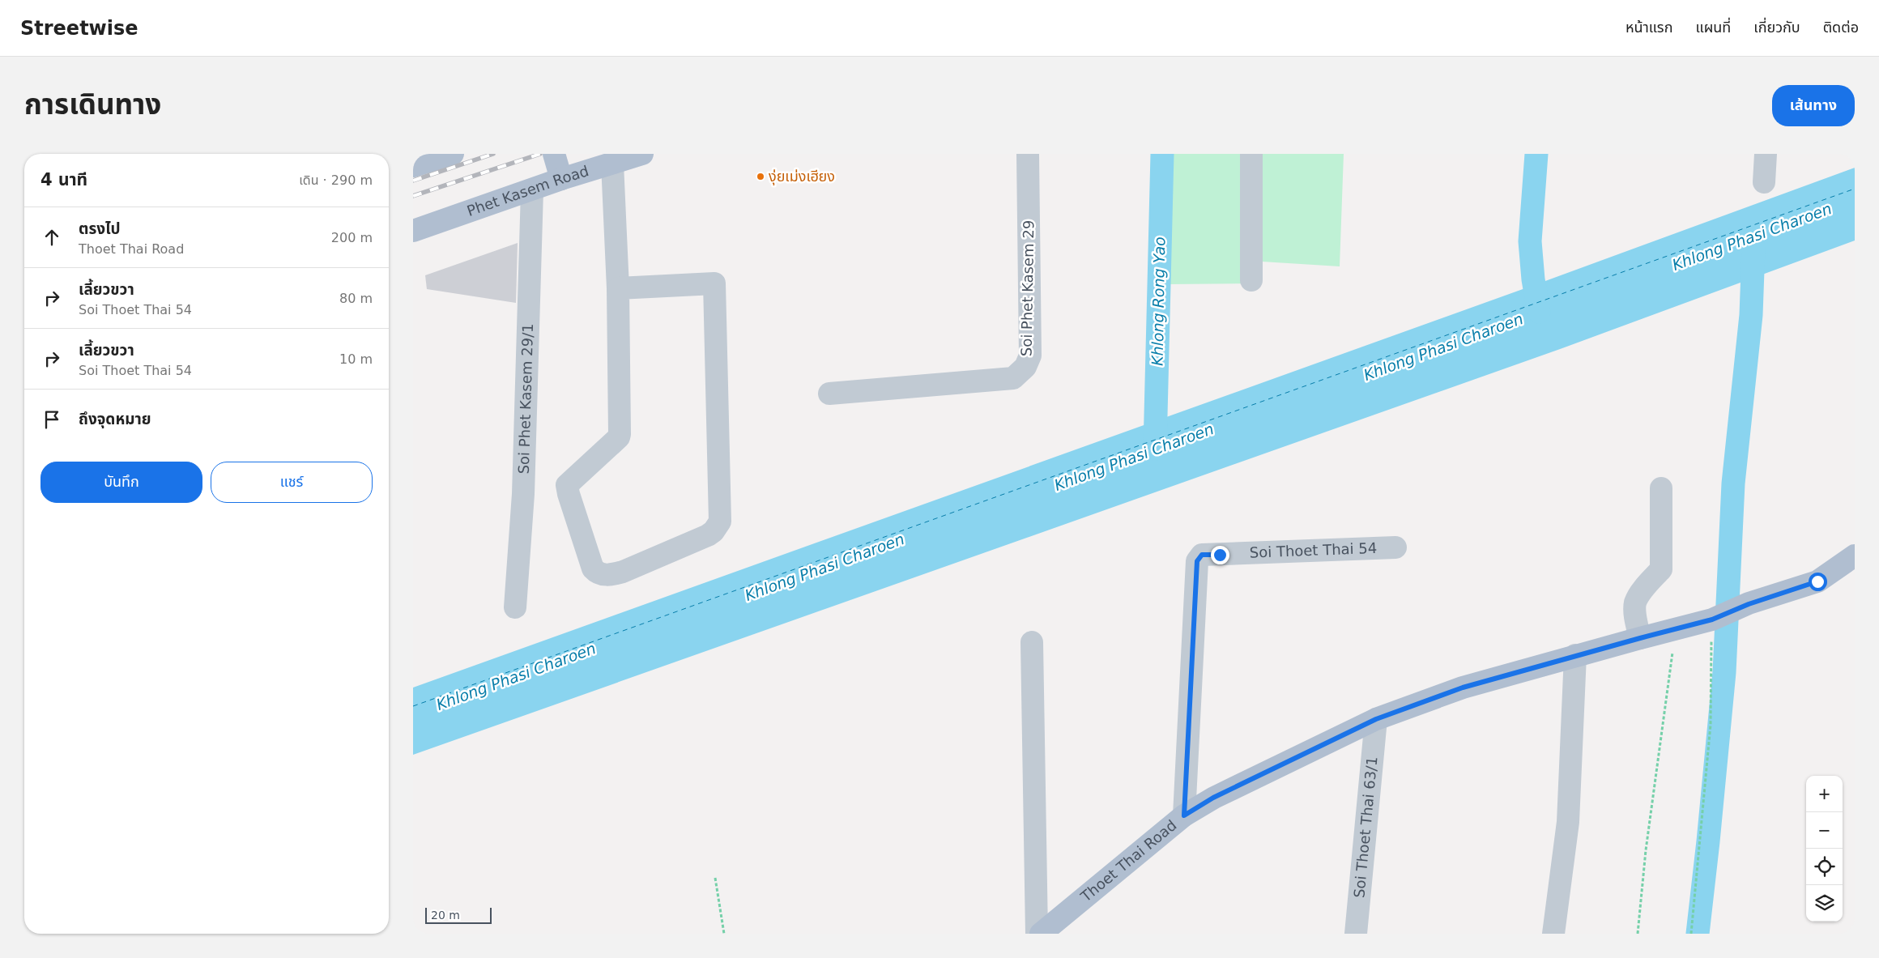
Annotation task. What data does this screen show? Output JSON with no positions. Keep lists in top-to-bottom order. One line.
{"streets":{"main road":["Phet Kasem Road","Thoet Thai Road"],"street":["Soi Phet Kasem 29","Soi Phet Kasem 29/1","Soi Thoet Thai 54","Soi Thoet Thai 63/1"]},"crossings":[["Phet Kasem Road","Soi Phet Kasem 29/1"],["Soi Thoet Thai 54","Thoet Thai Road"],["Soi Thoet Thai 63/1","Thoet Thai Road"]],"water":["Khlong Phasi Charoen","Khlong Rong Yao"],"places":["งุ่ยเม่งเฮียง"],"scale_bar":"20 m","page":{"header":"Streetwise","nav":["หน้าแรก","แผนที่","เกี่ยวกับ","ติดต่อ"],"title":"การเดินทาง","buttons":["เส้นทาง",["บันทึก","แชร์"]],"heading":["4 นาที","เดิน · 290 m"],"list":[["ตรงไป","Thoet Thai Road","200 m"],["เลี้ยวขวา","Soi Thoet Thai 54","80 m"],["เลี้ยวขวา","Soi Thoet Thai 54","10 m"],"ถึงจุดหมาย"],"map_buttons":["+","−"],"scale":"20 m"}}
